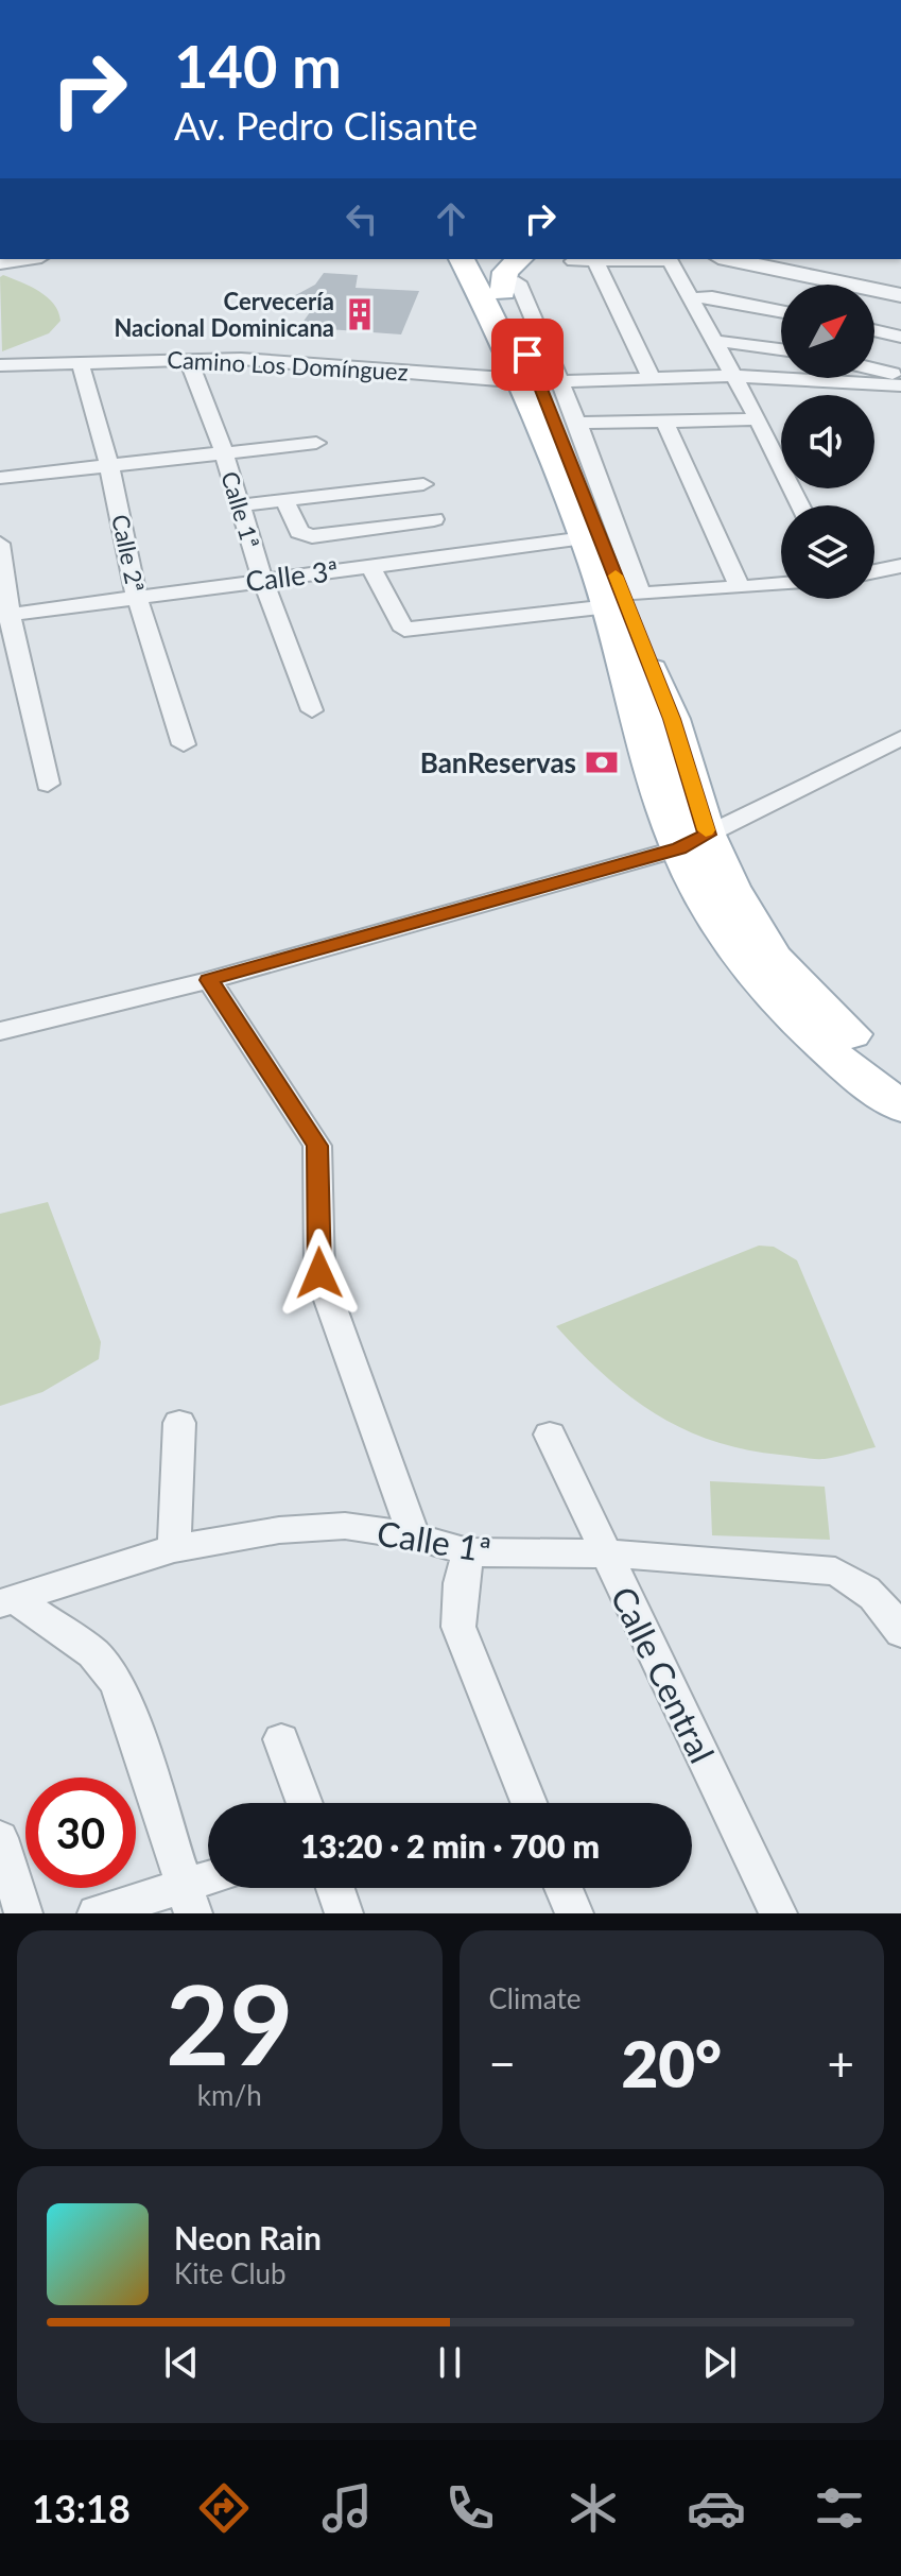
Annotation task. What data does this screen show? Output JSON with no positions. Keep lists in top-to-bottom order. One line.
{"streets":{"street":["Camino Los Domínguez","Calle 1ª","Calle 2ª","Calle 3ª","Calle Central"]},"crossings":[["Camino Los Domínguez","Calle 1ª"],["Camino Los Domínguez","Calle 2ª"],["Calle 1ª","Calle 3ª"],["Calle 1ª","Calle Central"],["Calle 2ª","Calle 3ª"]],"places":{"building":["Cervecería Nacional Dominicana"],"bank":["BanReservas"]},"north":"top right","page":{"turn":["140 m","Av. Pedro Clisante"],"limit":"30","trip":"13:20 · 2 min · 700 m","tile":[["29","km/h"],"Climate"],"heat":["−","20°","+"],"song":["Neon Rain","Kite Club"],"tabs":"13:18"}}
